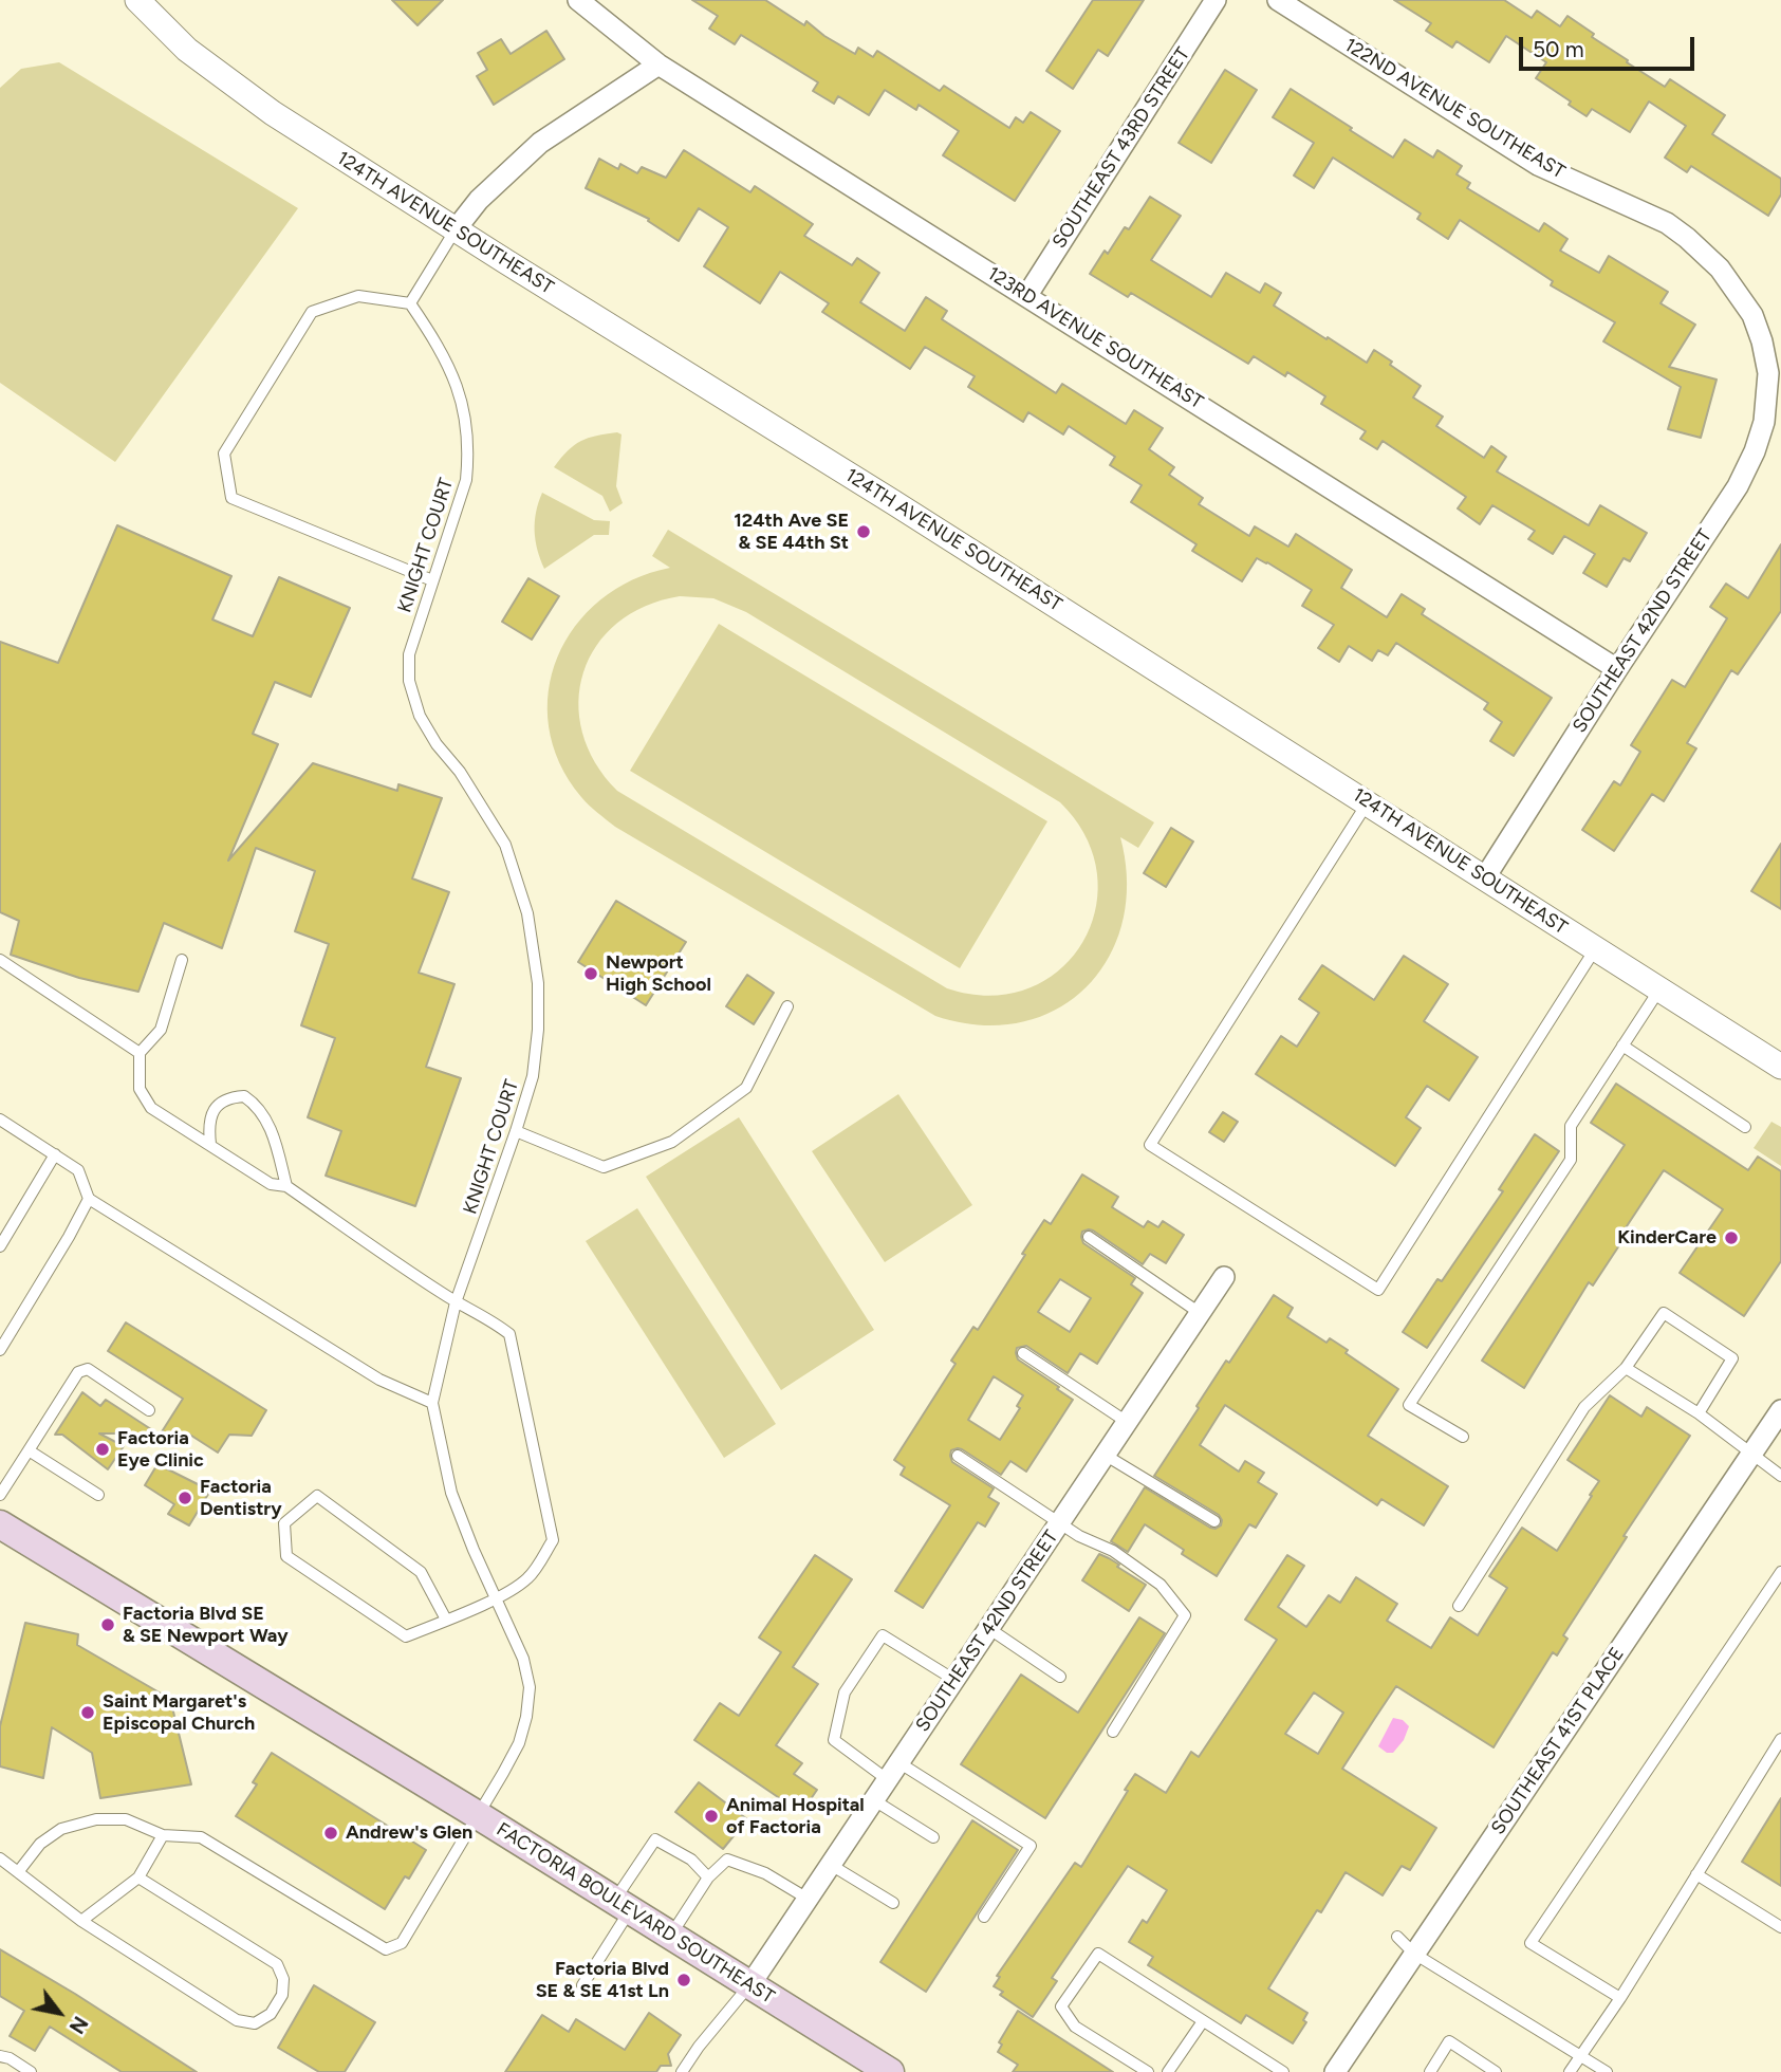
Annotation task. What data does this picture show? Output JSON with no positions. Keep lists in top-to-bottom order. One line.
{"streets":{"main road":["FACTORIA BOULEVARD SOUTHEAST"],"street":["122ND AVENUE SOUTHEAST","SOUTHEAST 43RD STREET","124TH AVENUE SOUTHEAST","123RD AVENUE SOUTHEAST","SOUTHEAST 42ND STREET","SOUTHEAST 41ST PLACE"],"lane":["KNIGHT COURT"]},"crossings":[["122ND AVENUE SOUTHEAST","SOUTHEAST 42ND STREET"],["SOUTHEAST 43RD STREET","123RD AVENUE SOUTHEAST"],["124TH AVENUE SOUTHEAST","SOUTHEAST 42ND STREET"],["123RD AVENUE SOUTHEAST","SOUTHEAST 42ND STREET"],["KNIGHT COURT","FACTORIA BOULEVARD SOUTHEAST"],["SOUTHEAST 42ND STREET","FACTORIA BOULEVARD SOUTHEAST"]],"places":["124th Ave SE & SE 44th St","Newport High School","KinderCare","Factoria Eye Clinic","Factoria Dentistry","Factoria Blvd SE & SE Newport Way","Saint Margaret's Episcopal Church","Animal Hospital of Factoria","Andrew's Glen","Factoria Blvd SE & SE 41st Ln"],"scale_bar":"50 m","north":"bottom right"}
